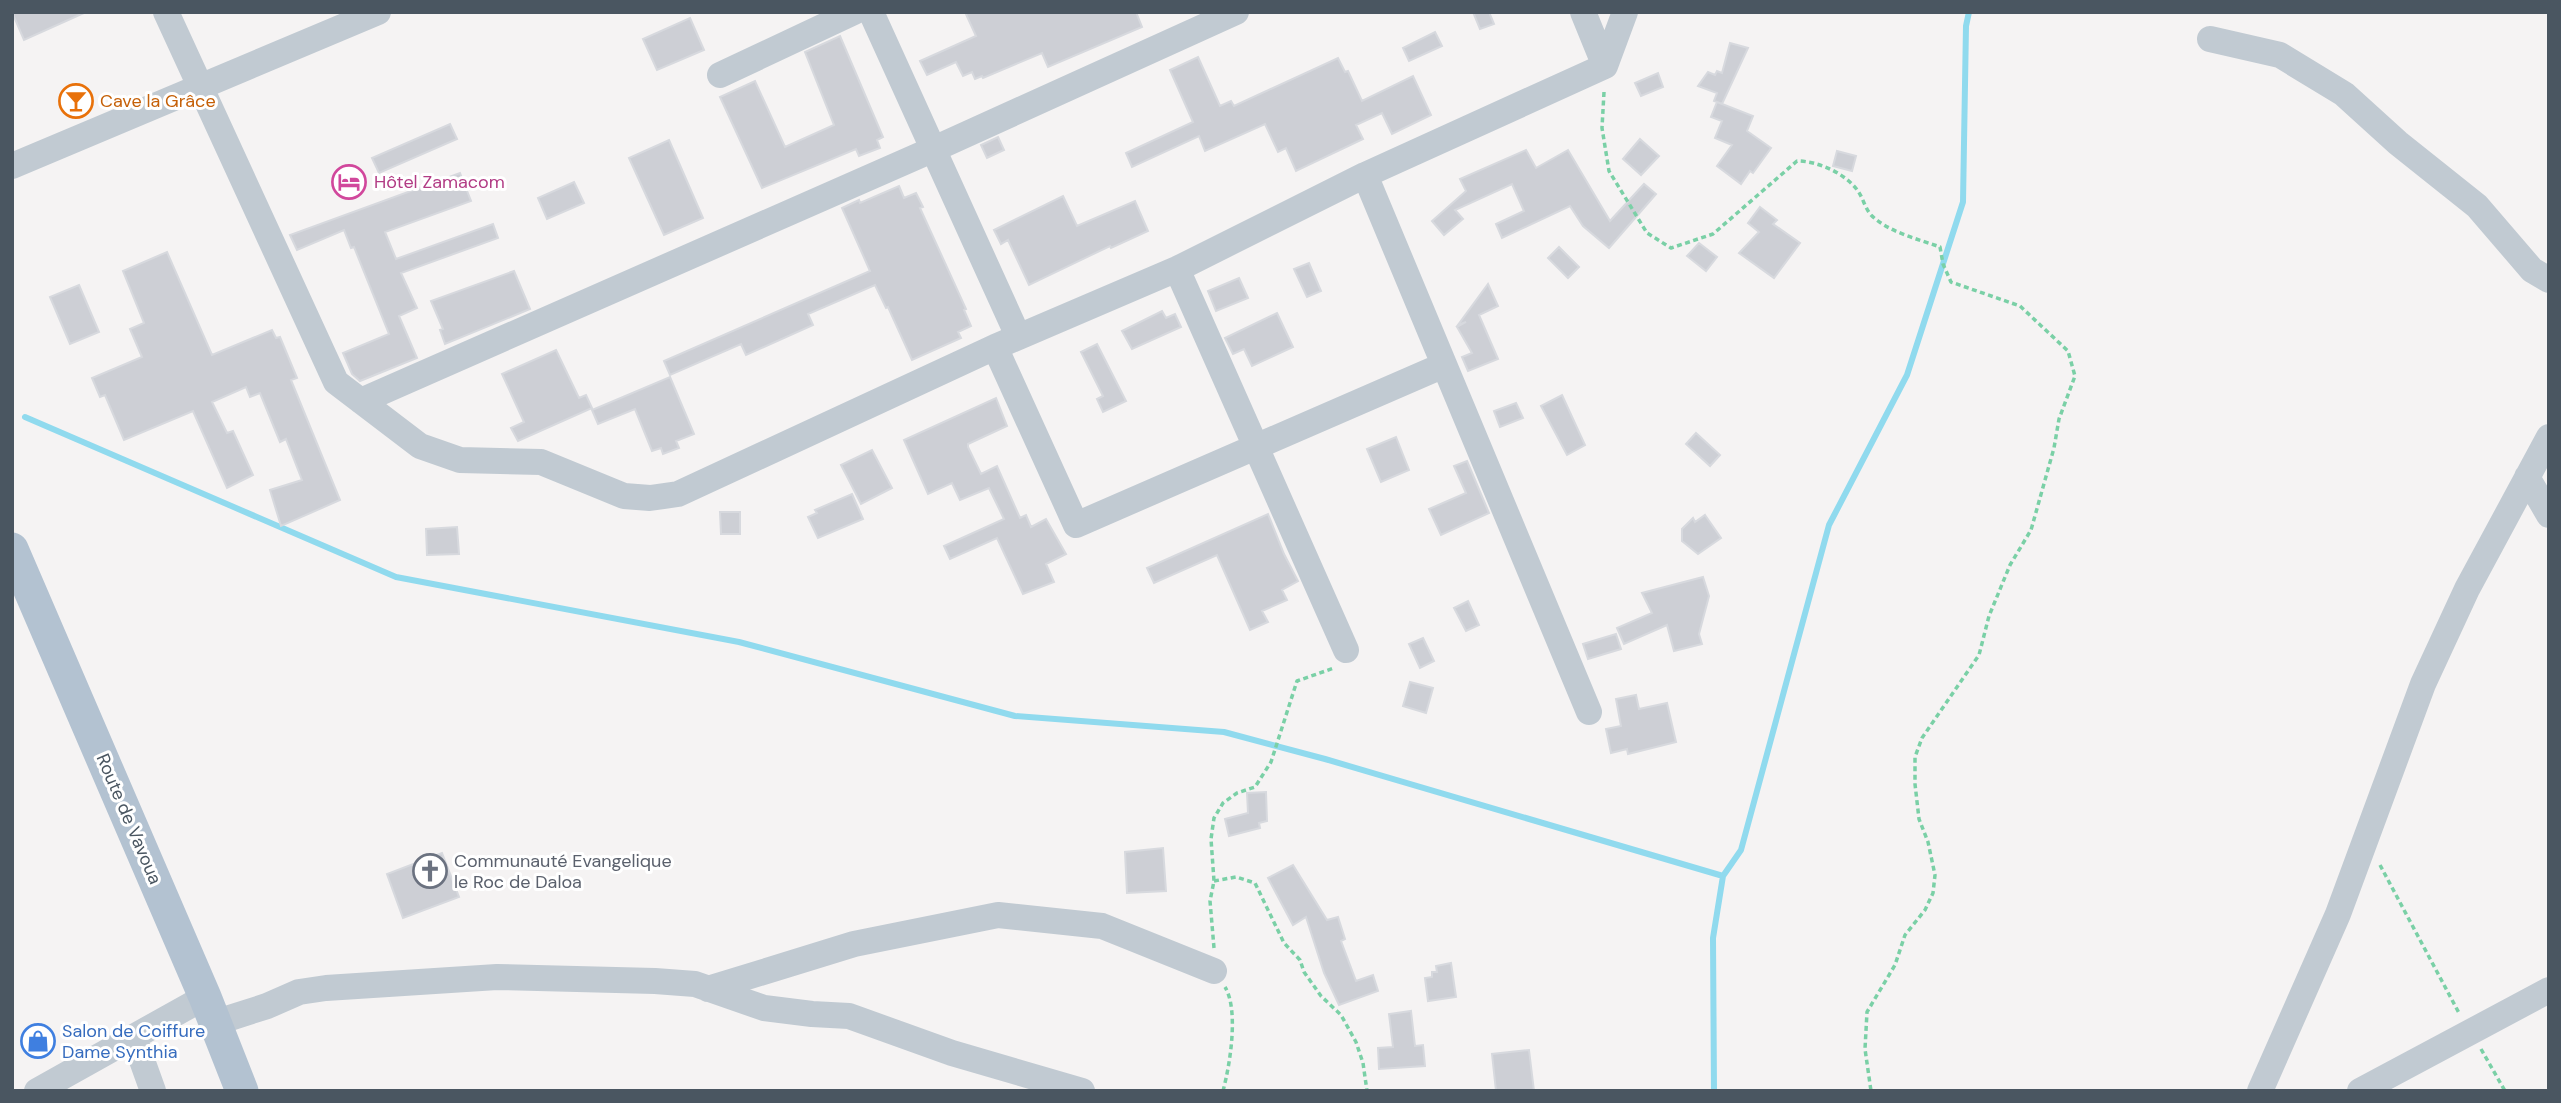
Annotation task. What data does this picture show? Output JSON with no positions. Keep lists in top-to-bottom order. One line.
{"streets":{"main road":["Route de Vavoua"]},"places":{"bar":["Cave la Grâce"],"hotel":["Hôtel Zamacom"],"church":["Communauté Evangelique le Roc de Daloa"],"shop":["Salon de Coiffure Dame Synthia"]}}
